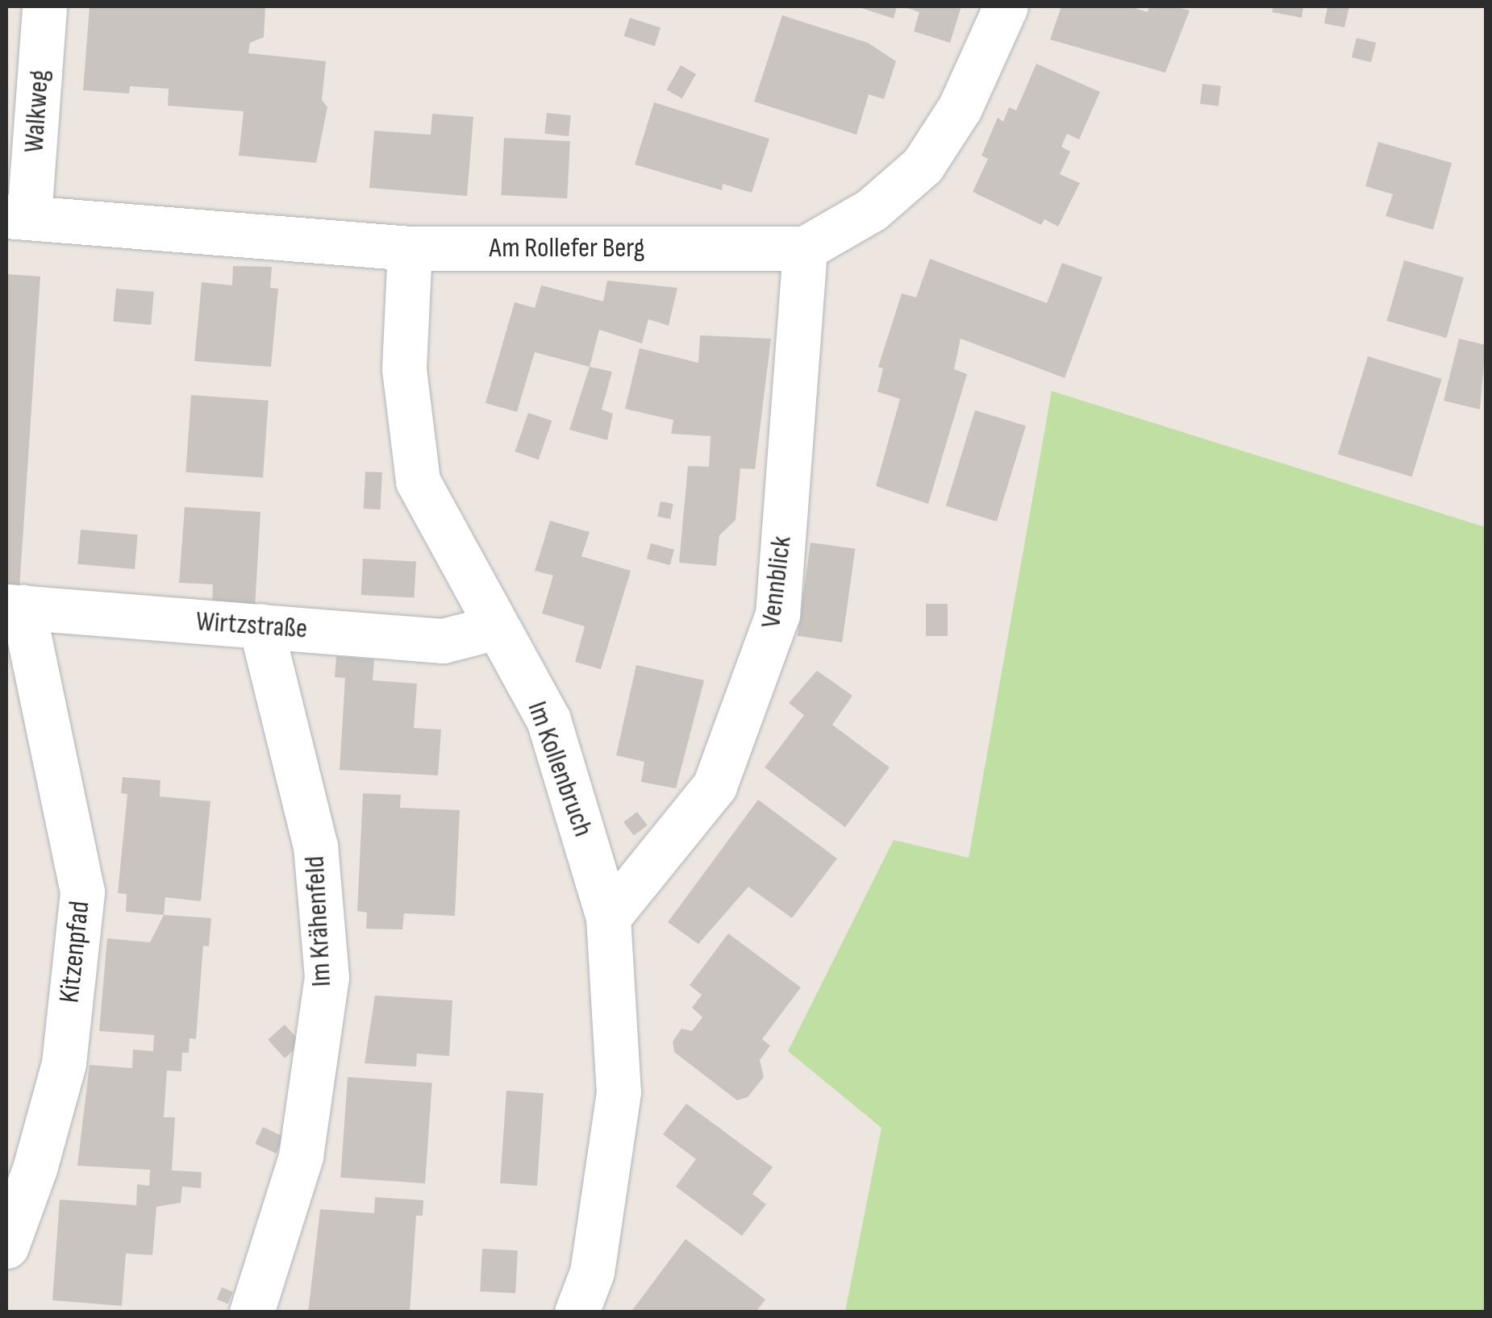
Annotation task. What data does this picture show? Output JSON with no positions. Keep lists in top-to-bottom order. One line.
{"streets":{"street":["Walkweg","Am Rollefer Berg","Vennblick","Wirtzstraße","Im Kollenbruch","Im Krähenfeld","Kitzenpfad"]},"crossings":[["Walkweg","Am Rollefer Berg"],["Am Rollefer Berg","Vennblick"],["Am Rollefer Berg","Im Kollenbruch"],["Vennblick","Im Kollenbruch"],["Wirtzstraße","Im Kollenbruch"],["Wirtzstraße","Im Krähenfeld"],["Wirtzstraße","Kitzenpfad"]]}
